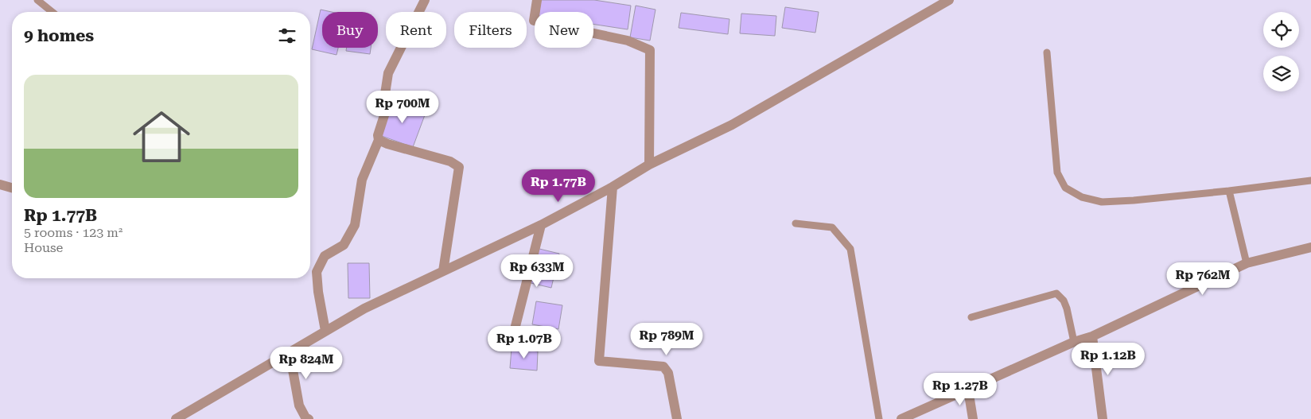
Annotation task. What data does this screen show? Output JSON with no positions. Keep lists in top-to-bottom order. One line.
{"page":{"chip":["Buy","Rent","Filters","New"],"heading":"9 homes","list":[{"name":"Rp 1.77B","note":"5 rooms · 123 m² · House"}],"price":["Rp 700M","Rp 1.77B","Rp 633M","Rp 762M","Rp 789M","Rp 1.07B","Rp 1.12B","Rp 824M","Rp 1.27B"]}}
